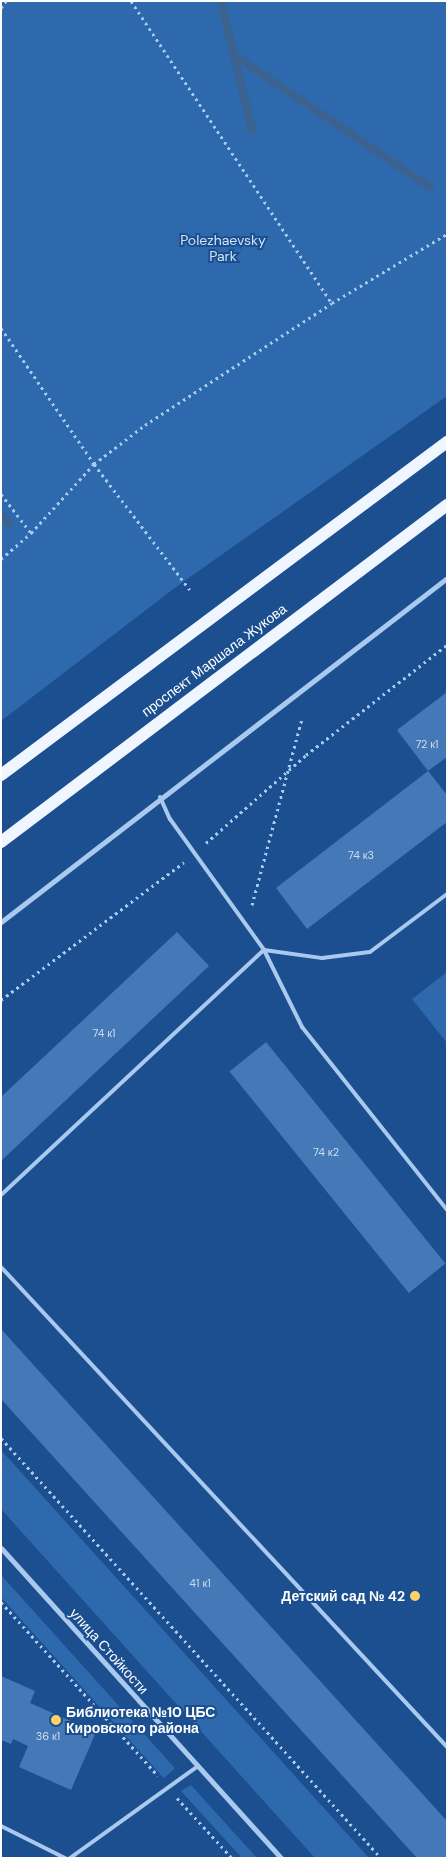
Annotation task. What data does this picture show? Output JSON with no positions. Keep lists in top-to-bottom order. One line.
{"streets":{"main road":["проспект Маршала Жукова"],"street":["улица Стойкости"]},"parks":["Polezhaevsky Park"],"places":["Детский сад № 42","Библиотека №10 ЦБС Кировского района"],"house_numbers":["72 к1","74 к3","74 к1","74 к2","41 к1","36 к1"]}
